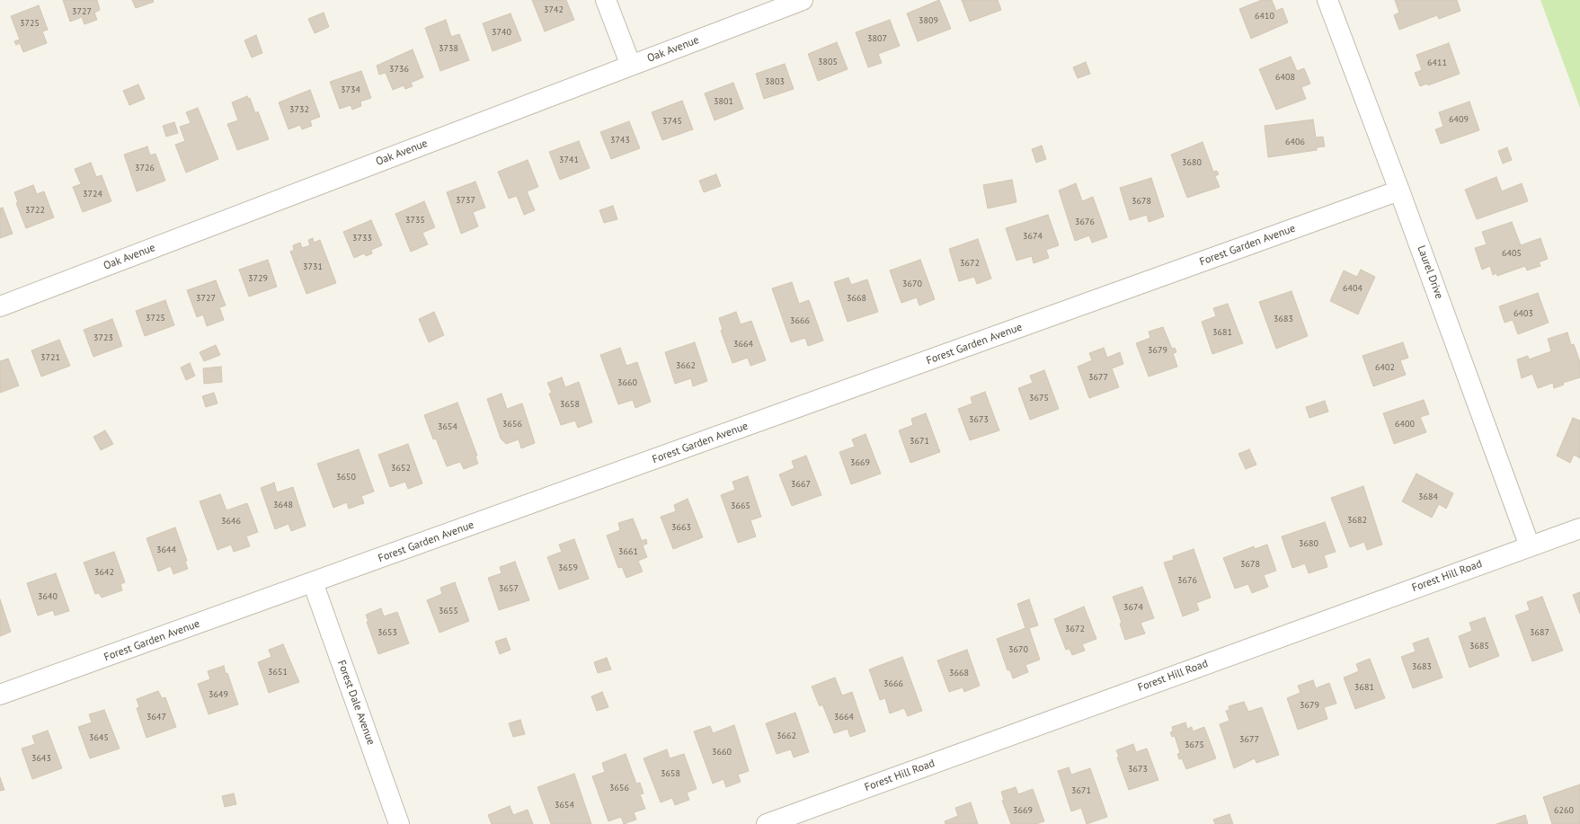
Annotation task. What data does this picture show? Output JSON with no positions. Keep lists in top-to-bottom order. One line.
{"streets":{"street":["Oak Avenue","Forest Garden Avenue","Laurel Drive","Forest Hill Road","Forest Dale Avenue"]},"crossings":[["Forest Garden Avenue","Laurel Drive"],["Forest Garden Avenue","Forest Dale Avenue"],["Laurel Drive","Forest Hill Road"]],"house_numbers":["3742","3727","6410","3809","3725","3740","3807","3738","3805","6411","3736","6408","3803","3734","3801","3732","6409","3745","3743","6406","3741","3680","3726","3724","3737","3678","3722","3735","3676","3674","3733","6405","3672","3731","3729","3670","6404","3727","3668","6403","3725","3683","3666","3681","3723","3664","3679","3721","3662","6402","3677","3660","3675","3658","3673","3656","6400","3654","3671","3669","3652","3650","3667","3684","3648","3665","3682","3646","3663","3680","3644","3661","3678","3659","3642","3676","3657","3640","3674","3655","3672","3653","3687","3685","3670","3683","3651","3668","3666","3681","3649","3679","3647","3664","3662","3645","3677","3675","3660","3643","3673","3658","3656","3671","3654","3669","6260"]}
